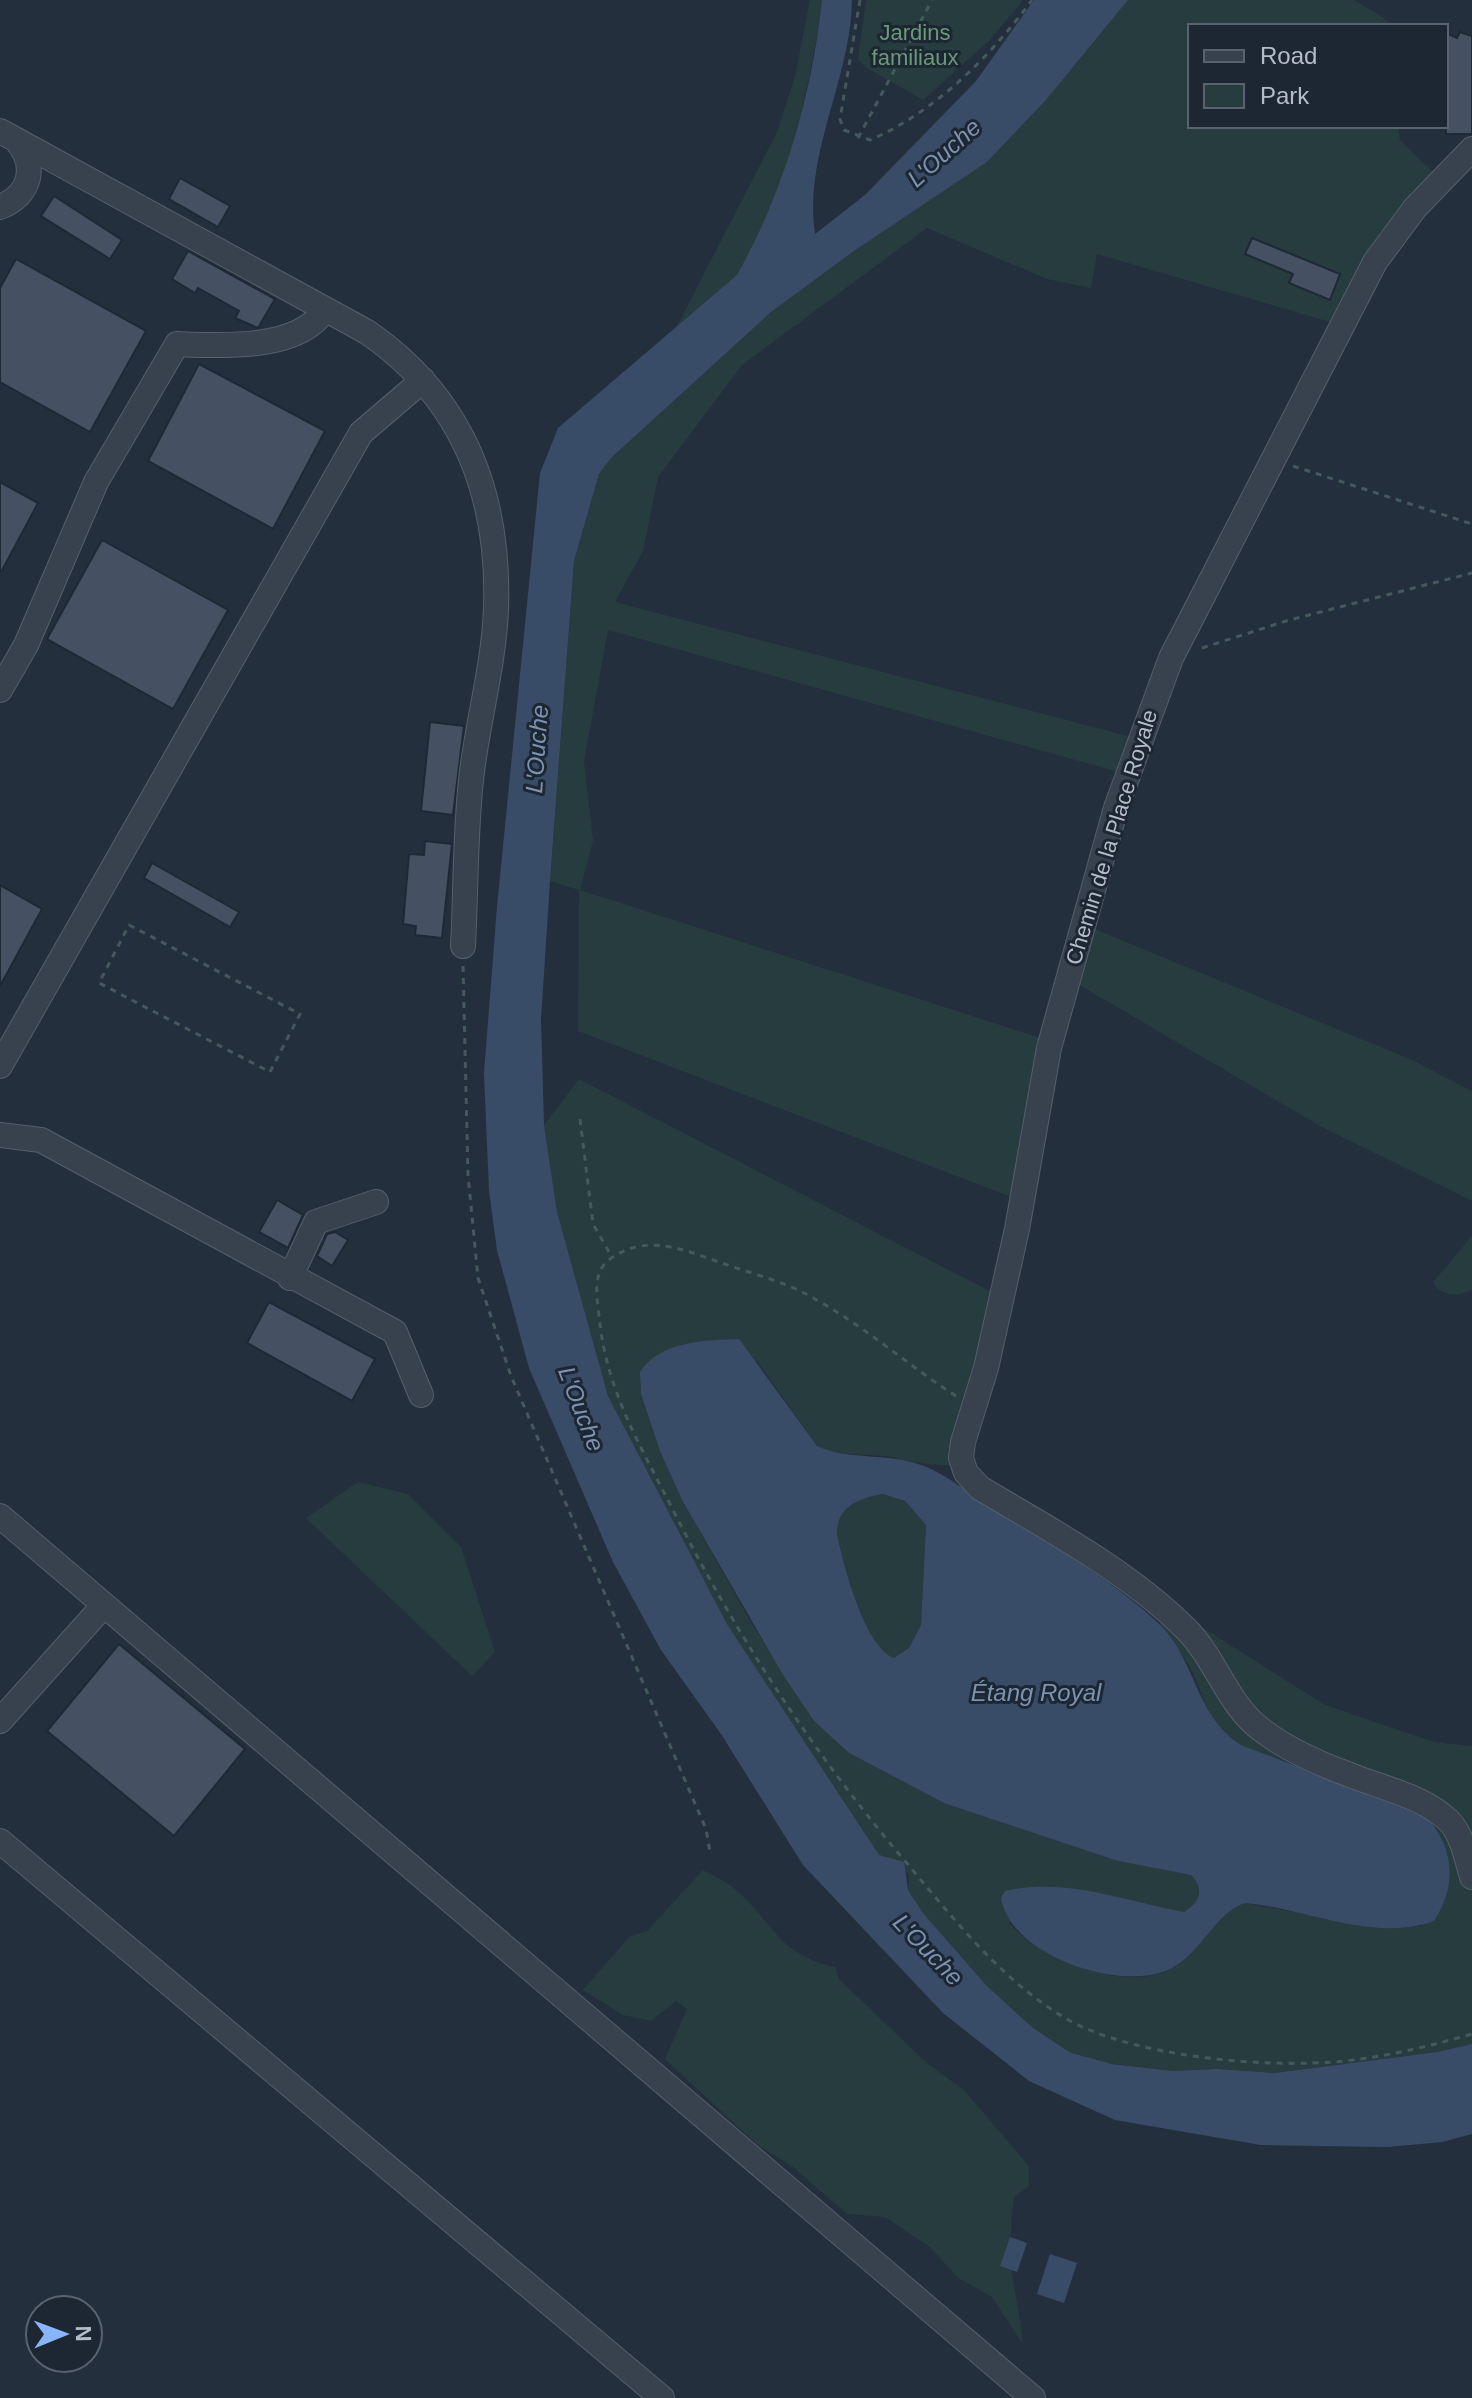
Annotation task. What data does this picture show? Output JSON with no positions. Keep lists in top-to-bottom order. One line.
{"streets":{"lane":["Chemin de la Place Royale"]},"water":["L'Ouche","Étang Royal"],"parks":["Jardins familiaux"],"legend":["Road","Park"],"north":"right"}
